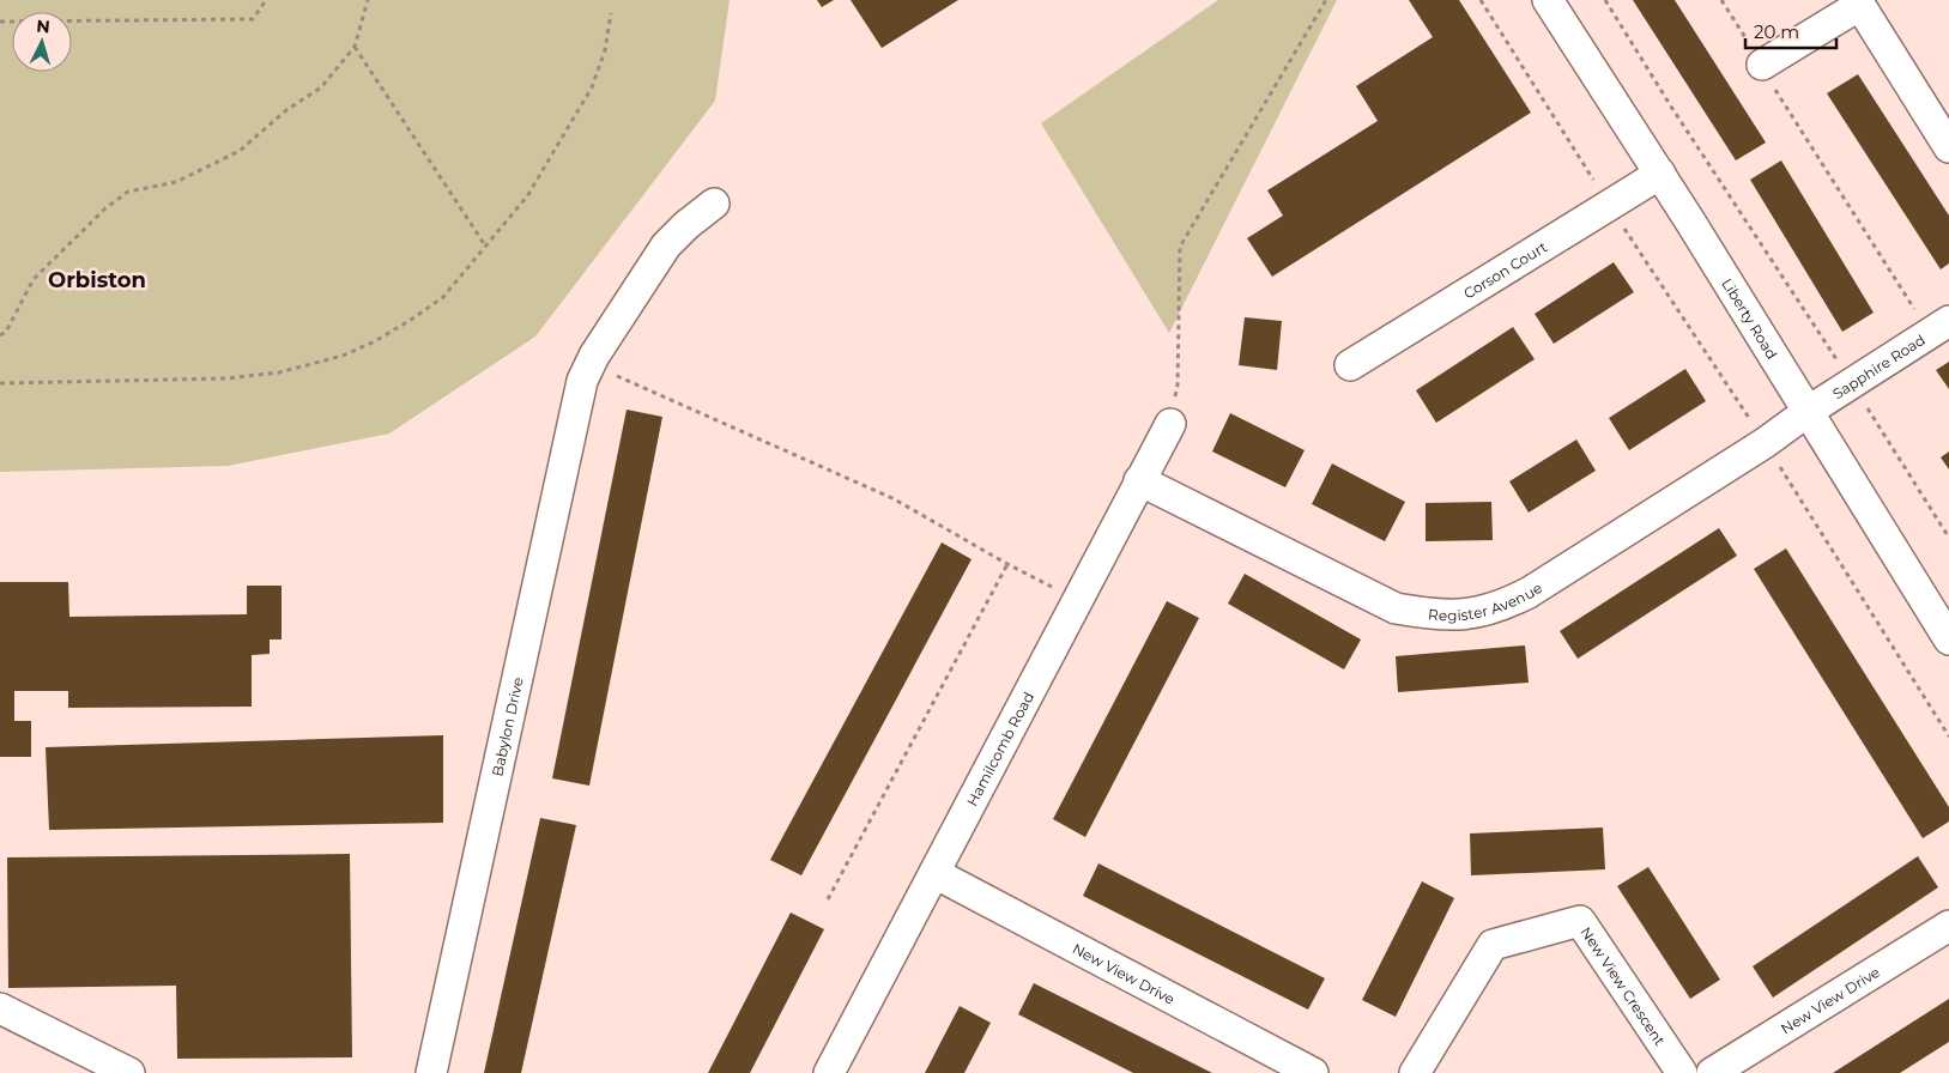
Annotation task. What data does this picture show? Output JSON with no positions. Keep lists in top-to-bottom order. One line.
{"streets":{"street":["Corson Court","Liberty Road","Sapphire Road","Register Avenue","Babylon Drive","Hamilcomb Road","New View Drive","New View Crescent"]},"crossings":[["Corson Court","Liberty Road"],["Liberty Road","Sapphire Road"],["Liberty Road","Register Avenue"],["Sapphire Road","Register Avenue"],["Register Avenue","Hamilcomb Road"],["Hamilcomb Road","New View Drive"]],"districts":["Orbiston"],"scale_bar":"20 m","north":"top"}
